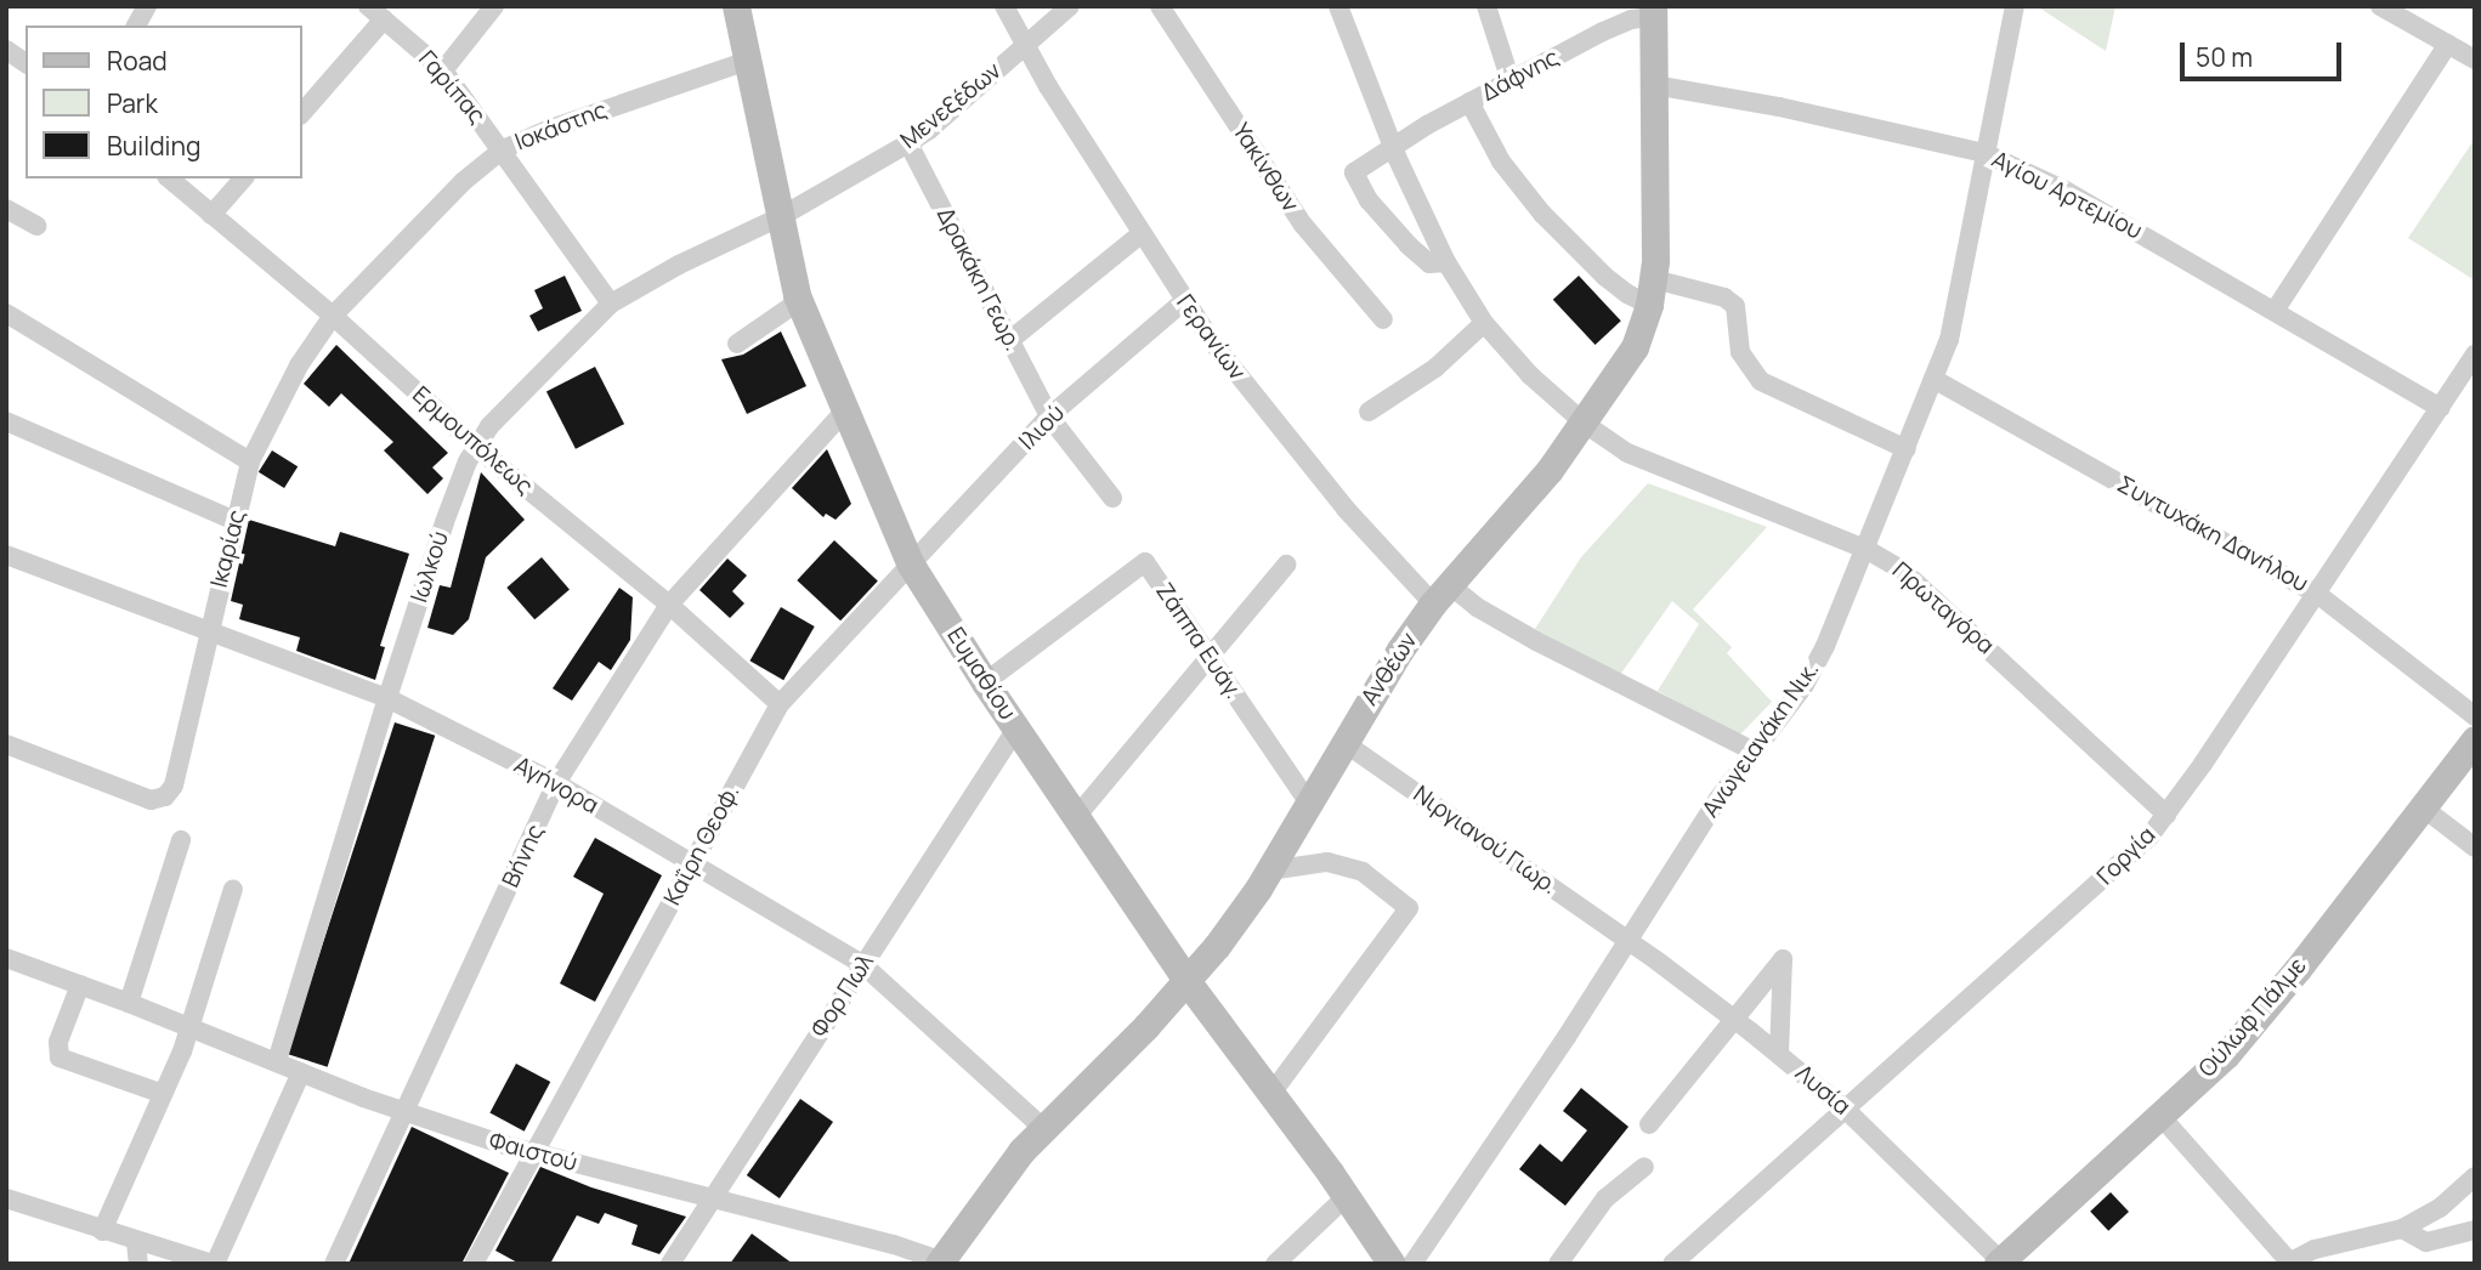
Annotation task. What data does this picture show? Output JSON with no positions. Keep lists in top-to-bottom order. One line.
{"streets":{"street":["Δάφνης","Γαρίπας","Μενεξέδων","Ιοκάστης","Υακίνθων","Αγίου Αρτεμίου","Δρακάκη Γεωρ.","Γερανίων","Ιλιού","Ερμουπόλεως","Συντυχάκη Δανήλου","Ικαρίας","Ιωλκού","Πρωταγόρα","Ζάππα Ευάγ.","Ανθέων","Ευμαθίου","Ανωγειανάκη Νικ.","Αγήνορα","Νιργιανού Γιωρ.","Καΐρη Θεοφ.","Βήνης","Γοργία","Φορ Πωλ","Ούλωφ Πάλμε","Λυσία","Φαιστού"]},"crossings":[["Δάφνης","Πρωταγόρα"],["Δάφνης","Ανθέων"],["Γαρίπας","Ιοκάστης"],["Γαρίπας","Ιωλκού"],["Μενεξέδων","Δρακάκη Γεωρ."],["Μενεξέδων","Γερανίων"],["Μενεξέδων","Ιωλκού"],["Μενεξέδων","Ευμαθίου"],["Ιοκάστης","Ερμουπόλεως"],["Ιοκάστης","Ικαρίας"],["Ιοκάστης","Ευμαθίου"],["Αγίου Αρτεμίου","Ανθέων"],["Αγίου Αρτεμίου","Ανωγειανάκη Νικ."],["Αγίου Αρτεμίου","Γοργία"],["Δρακάκη Γεωρ.","Ιλιού"],["Γερανίων","Ιλιού"],["Γερανίων","Ανθέων"],["Γερανίων","Ανωγειανάκη Νικ."],["Ιλιού","Ευμαθίου"],["Ιλιού","Καΐρη Θεοφ."],["Ερμουπόλεως","Ικαρίας"],["Ερμουπόλεως","Ιωλκού"],["Ερμουπόλεως","Καΐρη Θεοφ."],["Ερμουπόλεως","Βήνης"],["Συντυχάκη Δανήλου","Ανωγειανάκη Νικ."],["Συντυχάκη Δανήλου","Γοργία"],["Ικαρίας","Αγήνορα"],["Ιωλκού","Ευμαθίου"],["Ιωλκού","Αγήνορα"],["Ιωλκού","Φαιστού"],["Πρωταγόρα","Ανθέων"],["Πρωταγόρα","Ανωγειανάκη Νικ."],["Πρωταγόρα","Γοργία"],["Ζάππα Ευάγ.","Ανθέων"],["Ζάππα Ευάγ.","Ευμαθίου"],["Ανθέων","Ευμαθίου"],["Ανθέων","Αγήνορα"],["Ανθέων","Νιργιανού Γιωρ."],["Ανθέων","Φαιστού"],["Ευμαθίου","Καΐρη Θεοφ."],["Ευμαθίου","Βήνης"],["Ευμαθίου","Φορ Πωλ"],["Ανωγειανάκη Νικ.","Νιργιανού Γιωρ."],["Ανωγειανάκη Νικ.","Λυσία"],["Αγήνορα","Καΐρη Θεοφ."],["Αγήνορα","Βήνης"],["Αγήνορα","Φορ Πωλ"],["Νιργιανού Γιωρ.","Λυσία"],["Καΐρη Θεοφ.","Φαιστού"],["Βήνης","Φαιστού"],["Γοργία","Λυσία"],["Φορ Πωλ","Φαιστού"],["Ούλωφ Πάλμε","Λυσία"]],"legend":["Road","Park","Building"],"scale_bar":"50 m"}
